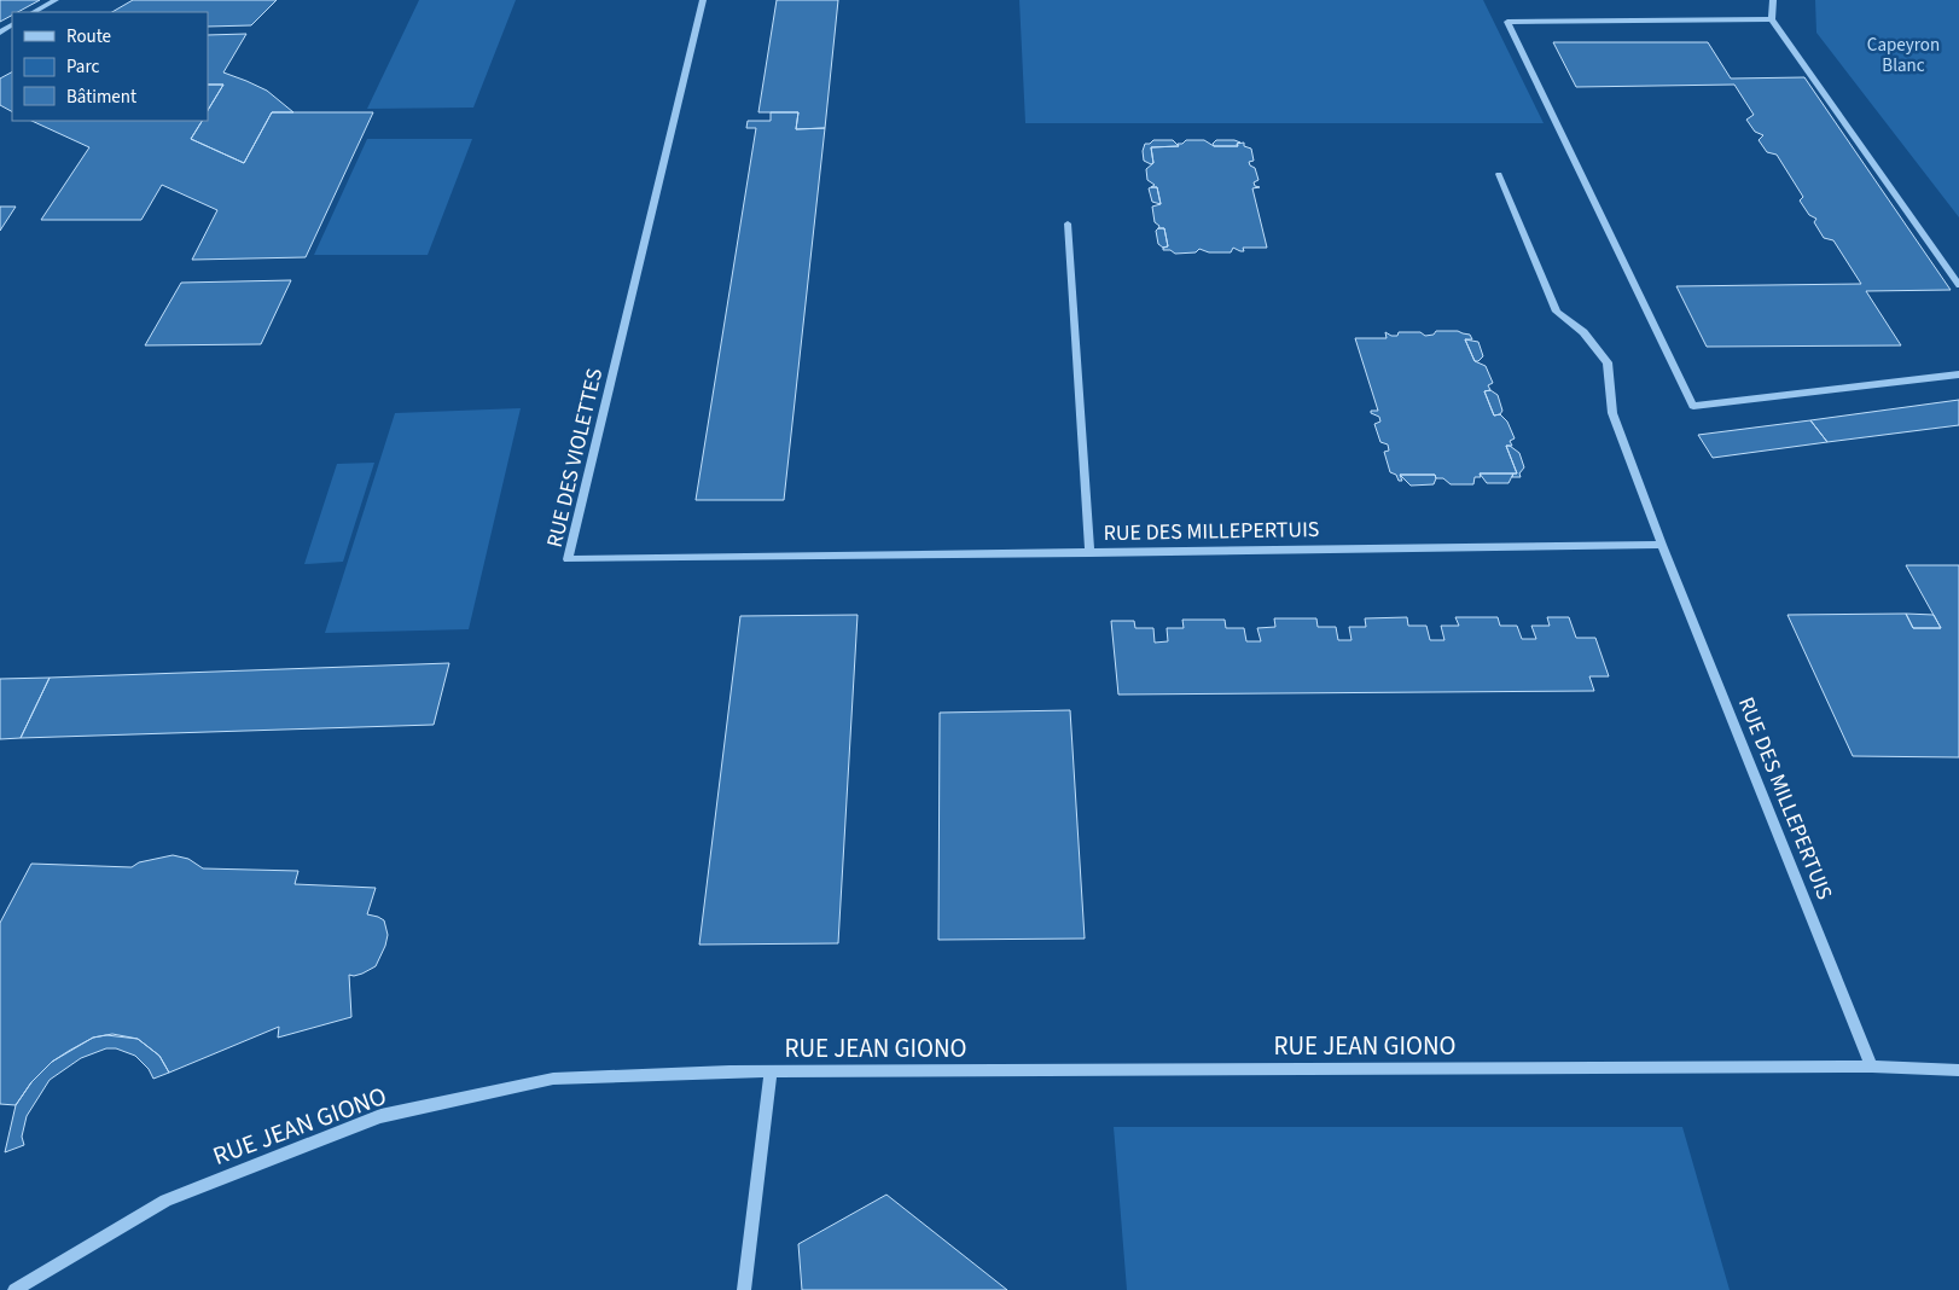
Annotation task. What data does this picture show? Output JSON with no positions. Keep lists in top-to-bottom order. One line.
{"streets":{"street":["RUE DES VIOLETTES","RUE DES MILLEPERTUIS","RUE JEAN GIONO"]},"crossings":[["RUE DES VIOLETTES","RUE DES MILLEPERTUIS"],["RUE DES MILLEPERTUIS","RUE JEAN GIONO"]],"parks":["Capeyron Blanc"],"legend":["Route","Parc","Bâtiment"]}
